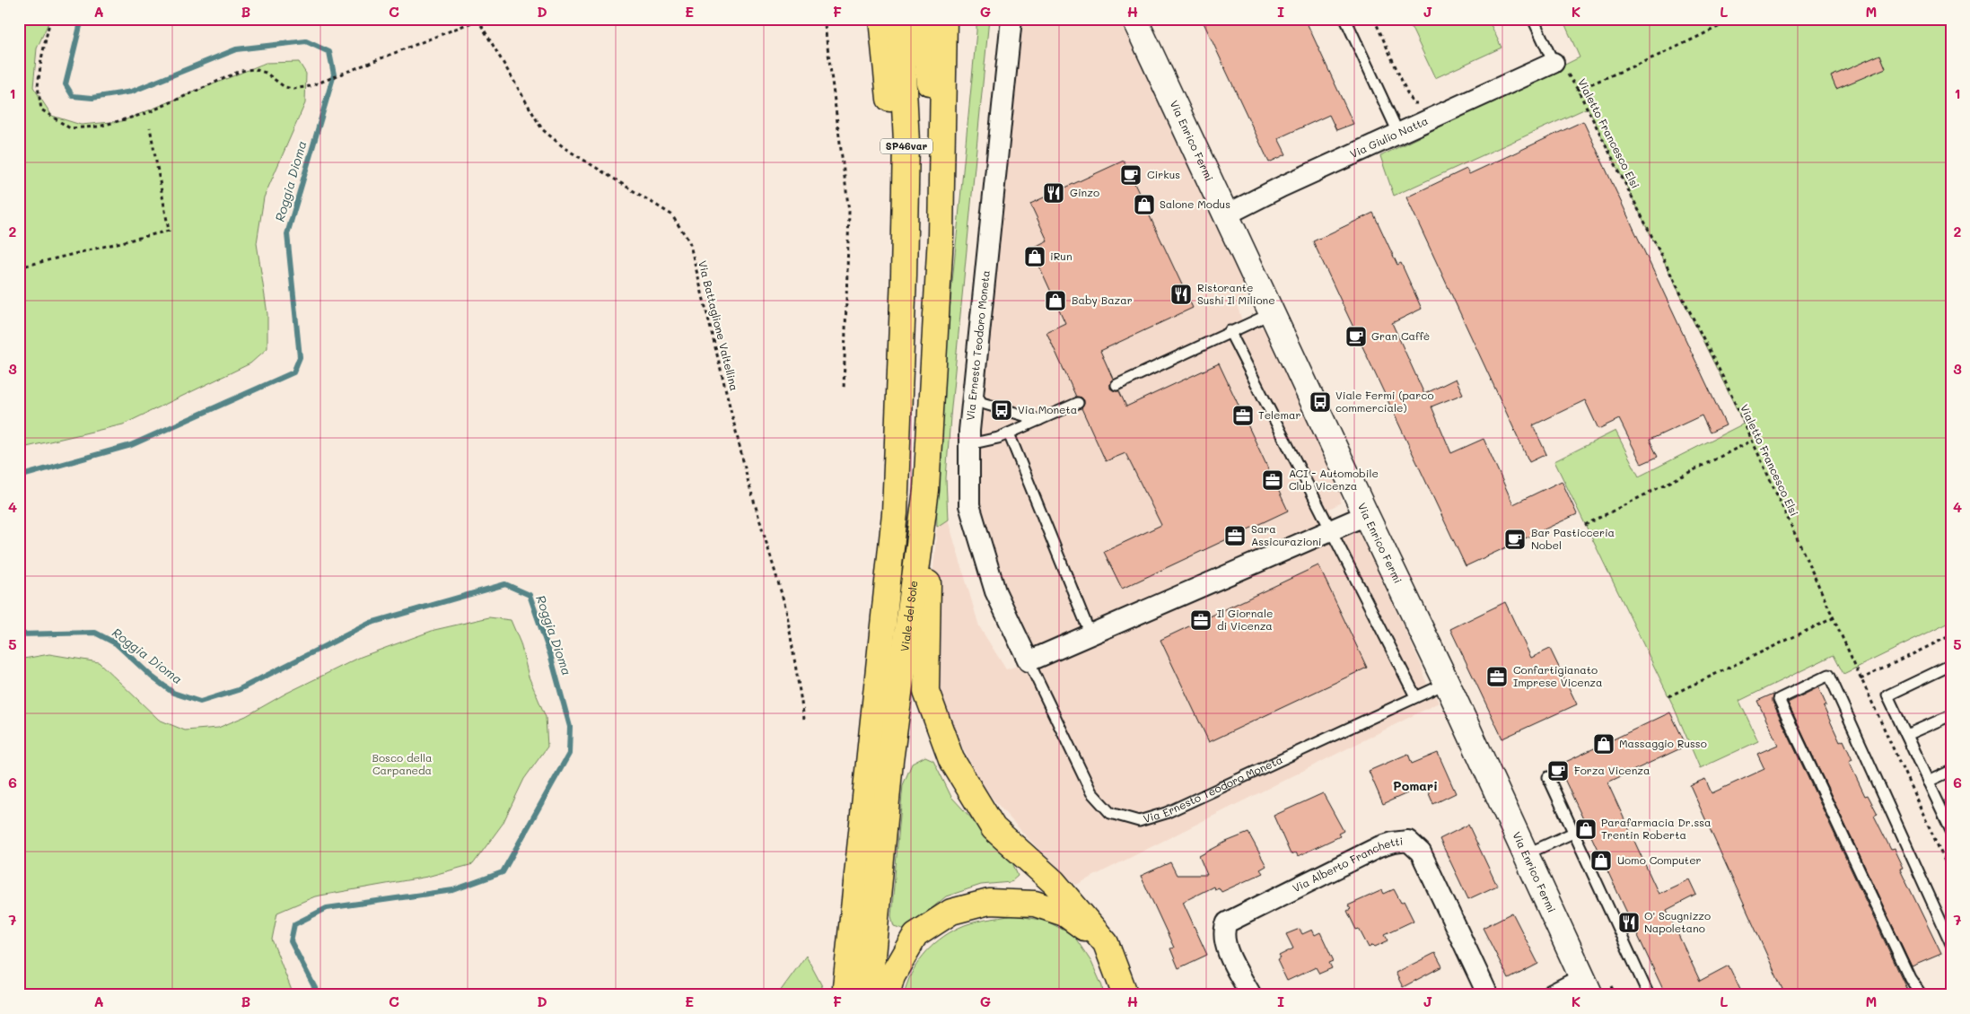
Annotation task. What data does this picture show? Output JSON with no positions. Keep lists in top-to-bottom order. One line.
{"streets":{"highway":["SP46var","Viale del Sole"],"street":["Via Giulio Natta","Via Enrico Fermi","Via Ernesto Teodoro Moneta","Via Alberto Franchetti"],"path":["Vialetto Francesco Elsi","Via Battaglione Valtellina"]},"crossings":[["Vialetto Francesco Elsi","Via Giulio Natta"],["Via Giulio Natta","Via Enrico Fermi"],["Via Enrico Fermi","Via Ernesto Teodoro Moneta"],["SP46var","Viale del Sole"]],"districts":["Pomari"],"water":["Roggia Dioma"],"parks":["Bosco della Carpaneda"],"places":{"cafe":["Cirkus","Gran Caffè","Bar Pasticceria Nobel","Forza Vicenza"],"restaurant":["Ginzo","Ristorante Sushi Il Milione","O' Scugnizzo Napoletano"],"shop":["Salone Modus","iRun","Baby Bazar","Massaggio Russo","Parafarmacia Dr.ssa Trentin Roberta","Uomo Computer"],"bus stop":["Viale Fermi (parco commerciale)","Via Moneta"],"office":["Telemar","ACI - Automobile Club Vicenza","Sara Assicurazioni","Il Giornale di Vicenza","Confartigianato Imprese Vicenza"]},"grid":{"columns":["A","B","C","D","E","F","G","H","I","J","K","L","M"],"rows":["1","2","3","4","5","6","7"]}}
